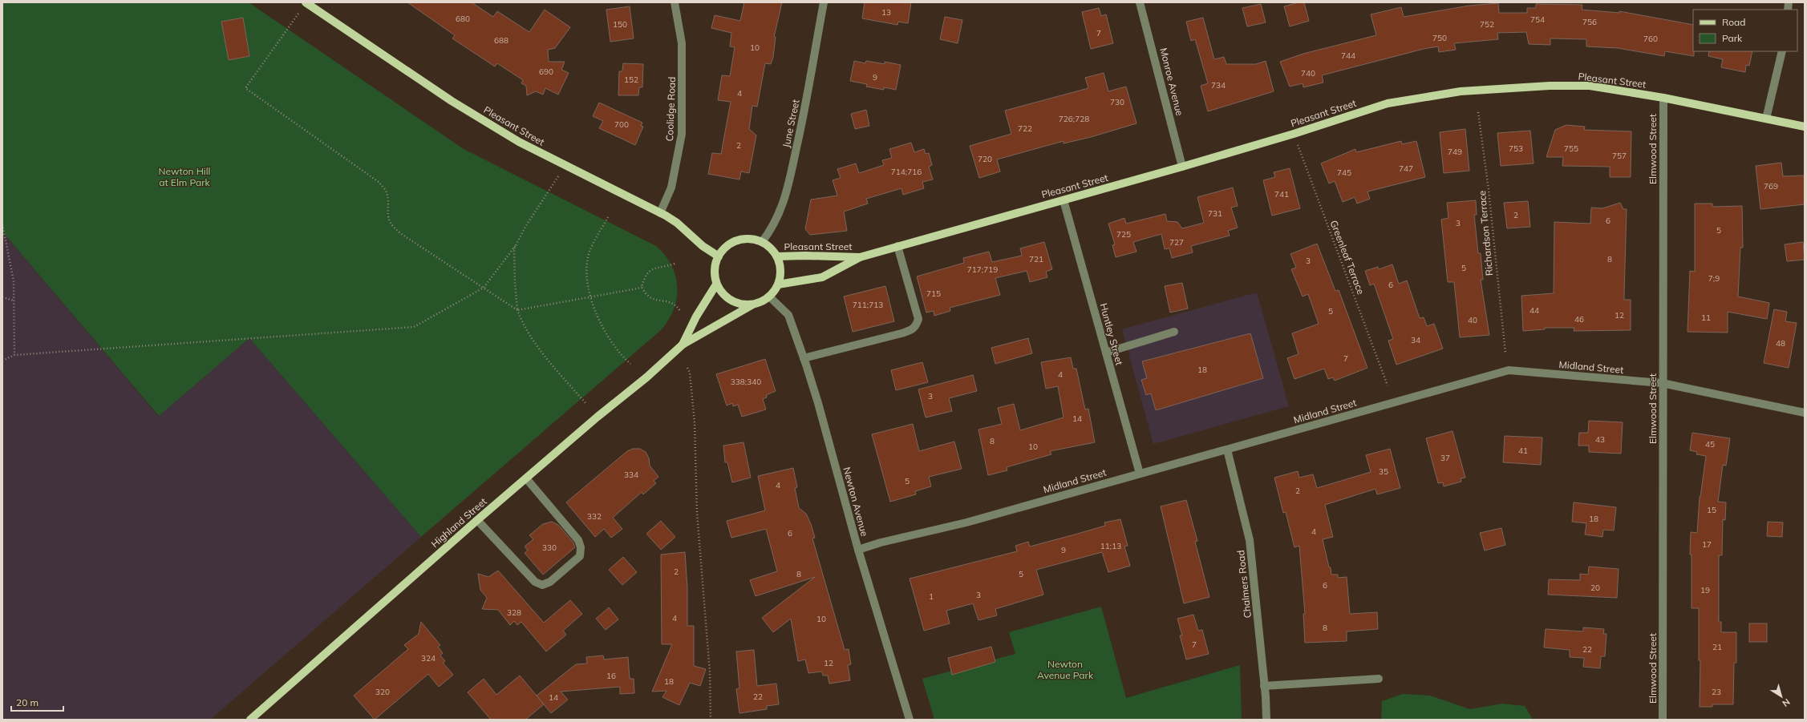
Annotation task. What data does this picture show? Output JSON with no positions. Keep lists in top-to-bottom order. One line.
{"streets":{"main road":["Pleasant Street","Highland Street"],"street":["Monroe Avenue","Coolidge Road","June Street","Elmwood Street","Huntley Street","Midland Street","Newton Avenue","Chalmers Road"],"path":["Richardson Terrace","Greenleaf Terrace"]},"crossings":[["Pleasant Street","Monroe Avenue"],["Pleasant Street","Coolidge Road"],["Pleasant Street","June Street"],["Pleasant Street","Elmwood Street"],["Pleasant Street","Greenleaf Terrace"],["Pleasant Street","Huntley Street"],["Pleasant Street","Newton Avenue"],["Pleasant Street","Highland Street"],["June Street","Newton Avenue"],["June Street","Highland Street"],["Elmwood Street","Midland Street"],["Huntley Street","Midland Street"],["Midland Street","Newton Avenue"],["Midland Street","Chalmers Road"],["Newton Avenue","Highland Street"]],"parks":["Newton Hill at Elm Park","Newton Avenue Park"],"house_numbers":["13","680","754","756","150","752","7","750","760","688","10","744","690","740","9","152","734","4","730","726;728","700","722","2","753","755","749","757","720","747","714;716","745","769","741","731","2","6","3","5","725","727","721","8","3","5","717;719","7;9","6","715","711;713","44","5","12","11","46","40","34","48","7","18","4","338;340","3","14","43","8","45","10","41","37","35","334","5","4","2","15","332","18","4","6","17","11;13","330","9","2","8","5","6","20","19","3","1","328","4","10","8","7","21","22","324","12","16","18","320","23","22","14"],"legend":["Road","Park"],"scale_bar":"20 m","north":"bottom right"}
